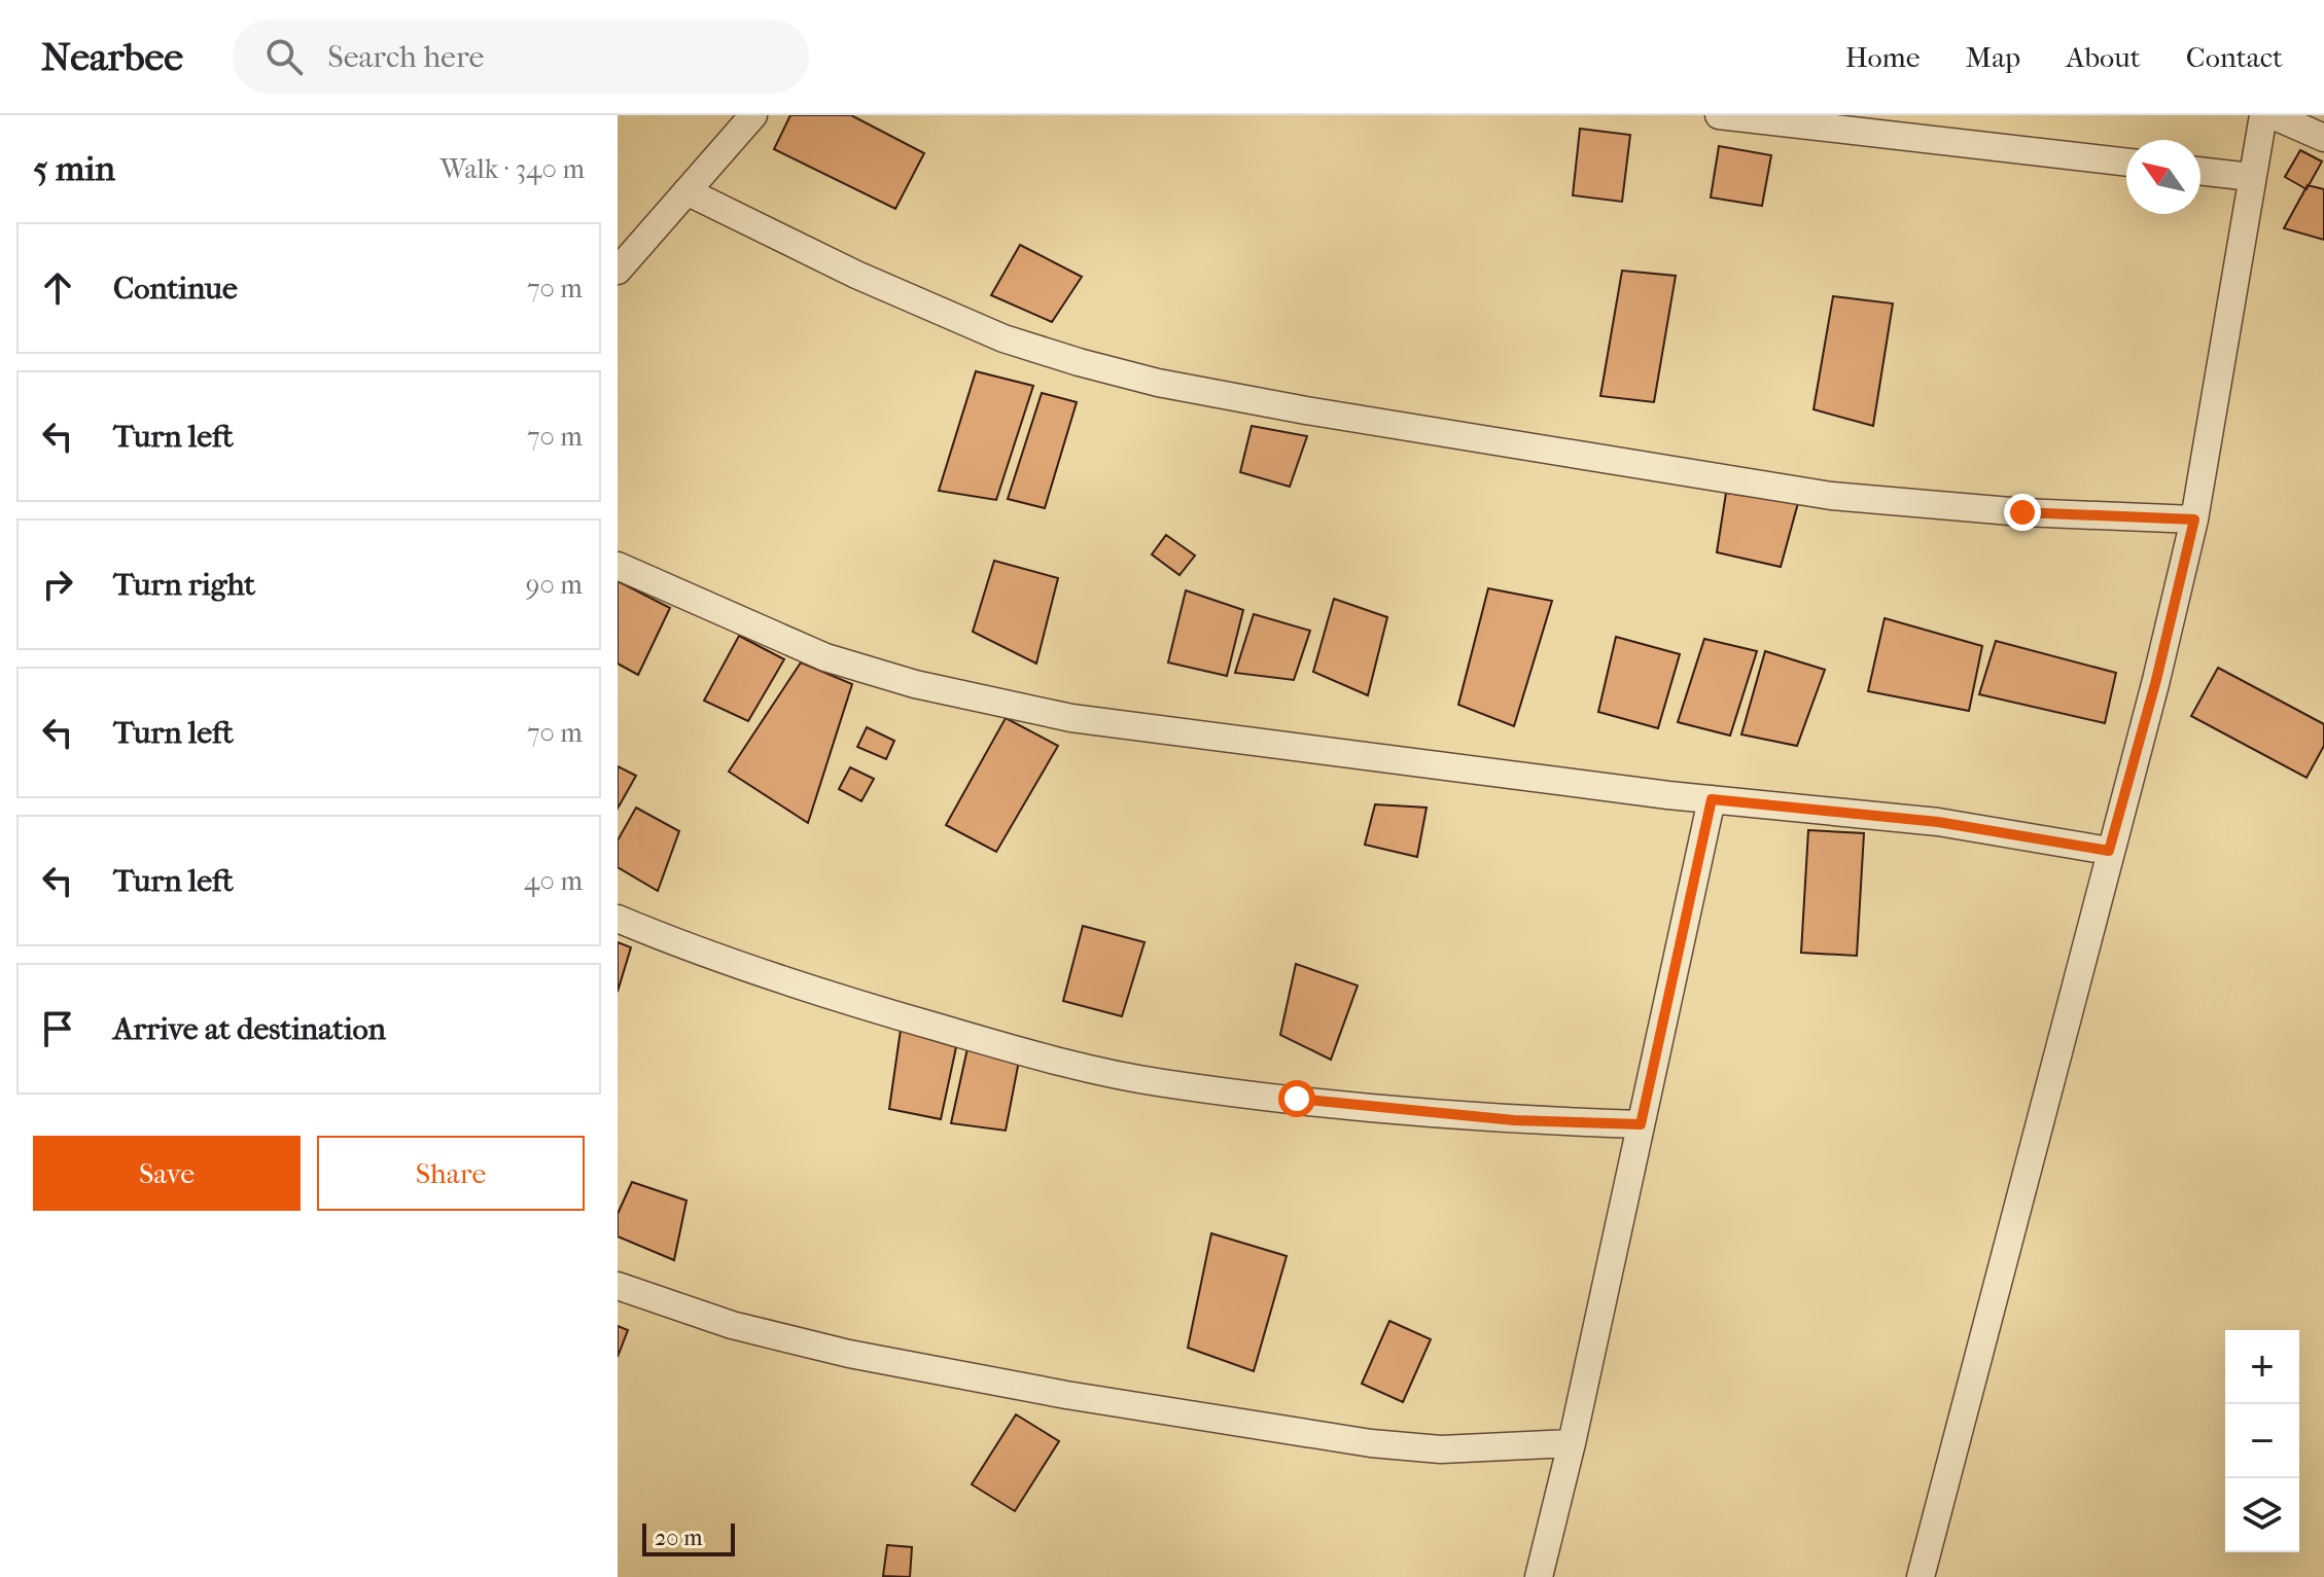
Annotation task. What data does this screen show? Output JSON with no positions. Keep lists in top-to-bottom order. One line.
{"scale_bar":"20 m","north":"top left","page":{"header":"Nearbee","search":"Search here","nav":["Home","Map","About","Contact"],"heading":["5 min","Walk · 340 m"],"list":[["Continue","70 m"],["Turn left","70 m"],["Turn right","90 m"],["Turn left","70 m"],["Turn left","40 m"],"Arrive at destination"],"buttons":["Save","Share"],"map_buttons":["+","−"],"scale":"20 m"}}
